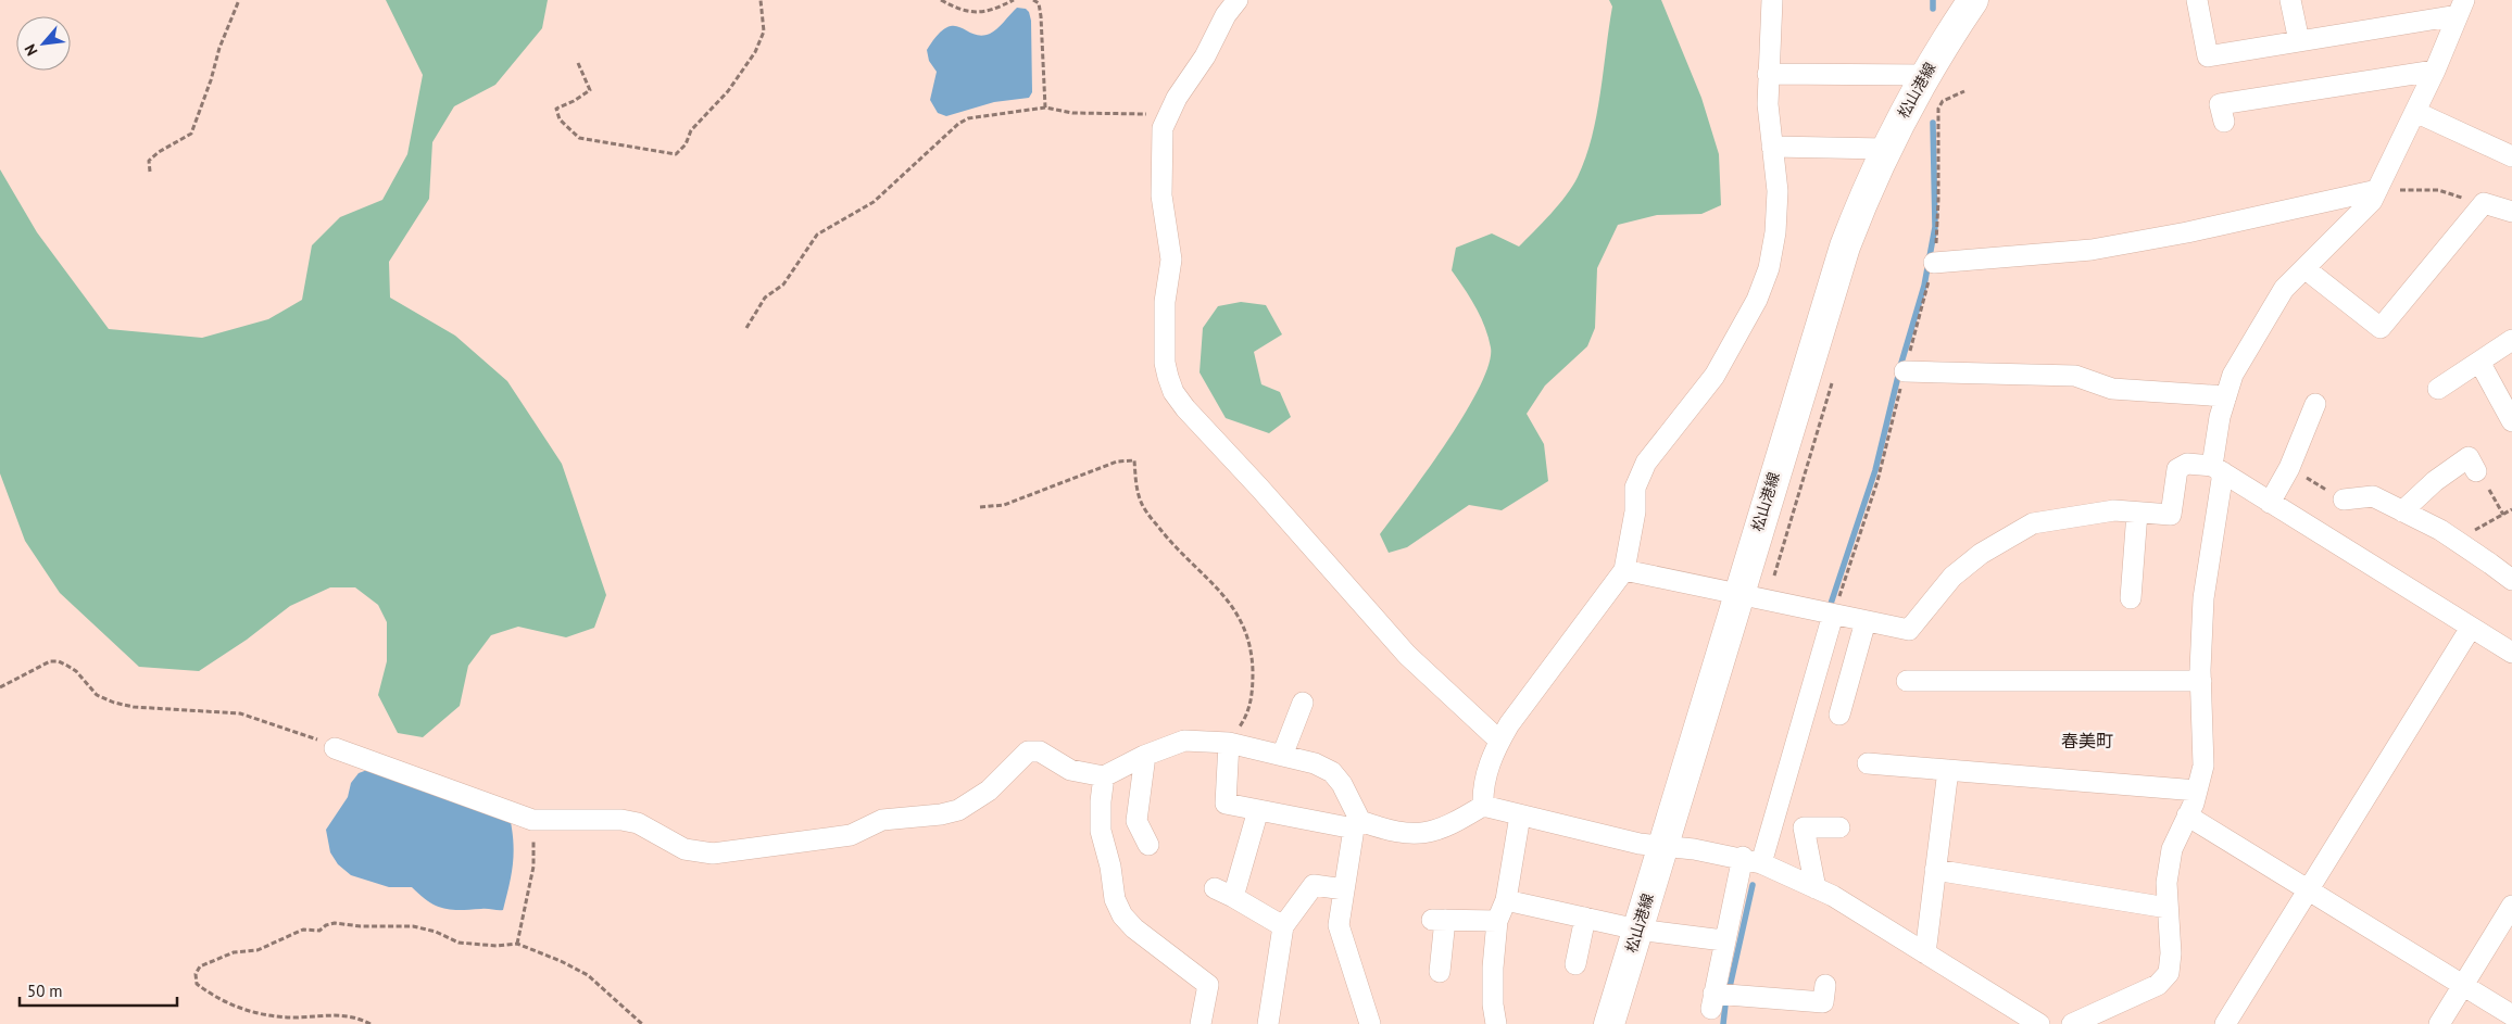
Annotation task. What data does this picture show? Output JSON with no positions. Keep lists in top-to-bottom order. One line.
{"streets":{"main road":["松山港線"]},"districts":["春美町"],"scale_bar":"50 m","north":"bottom left"}
